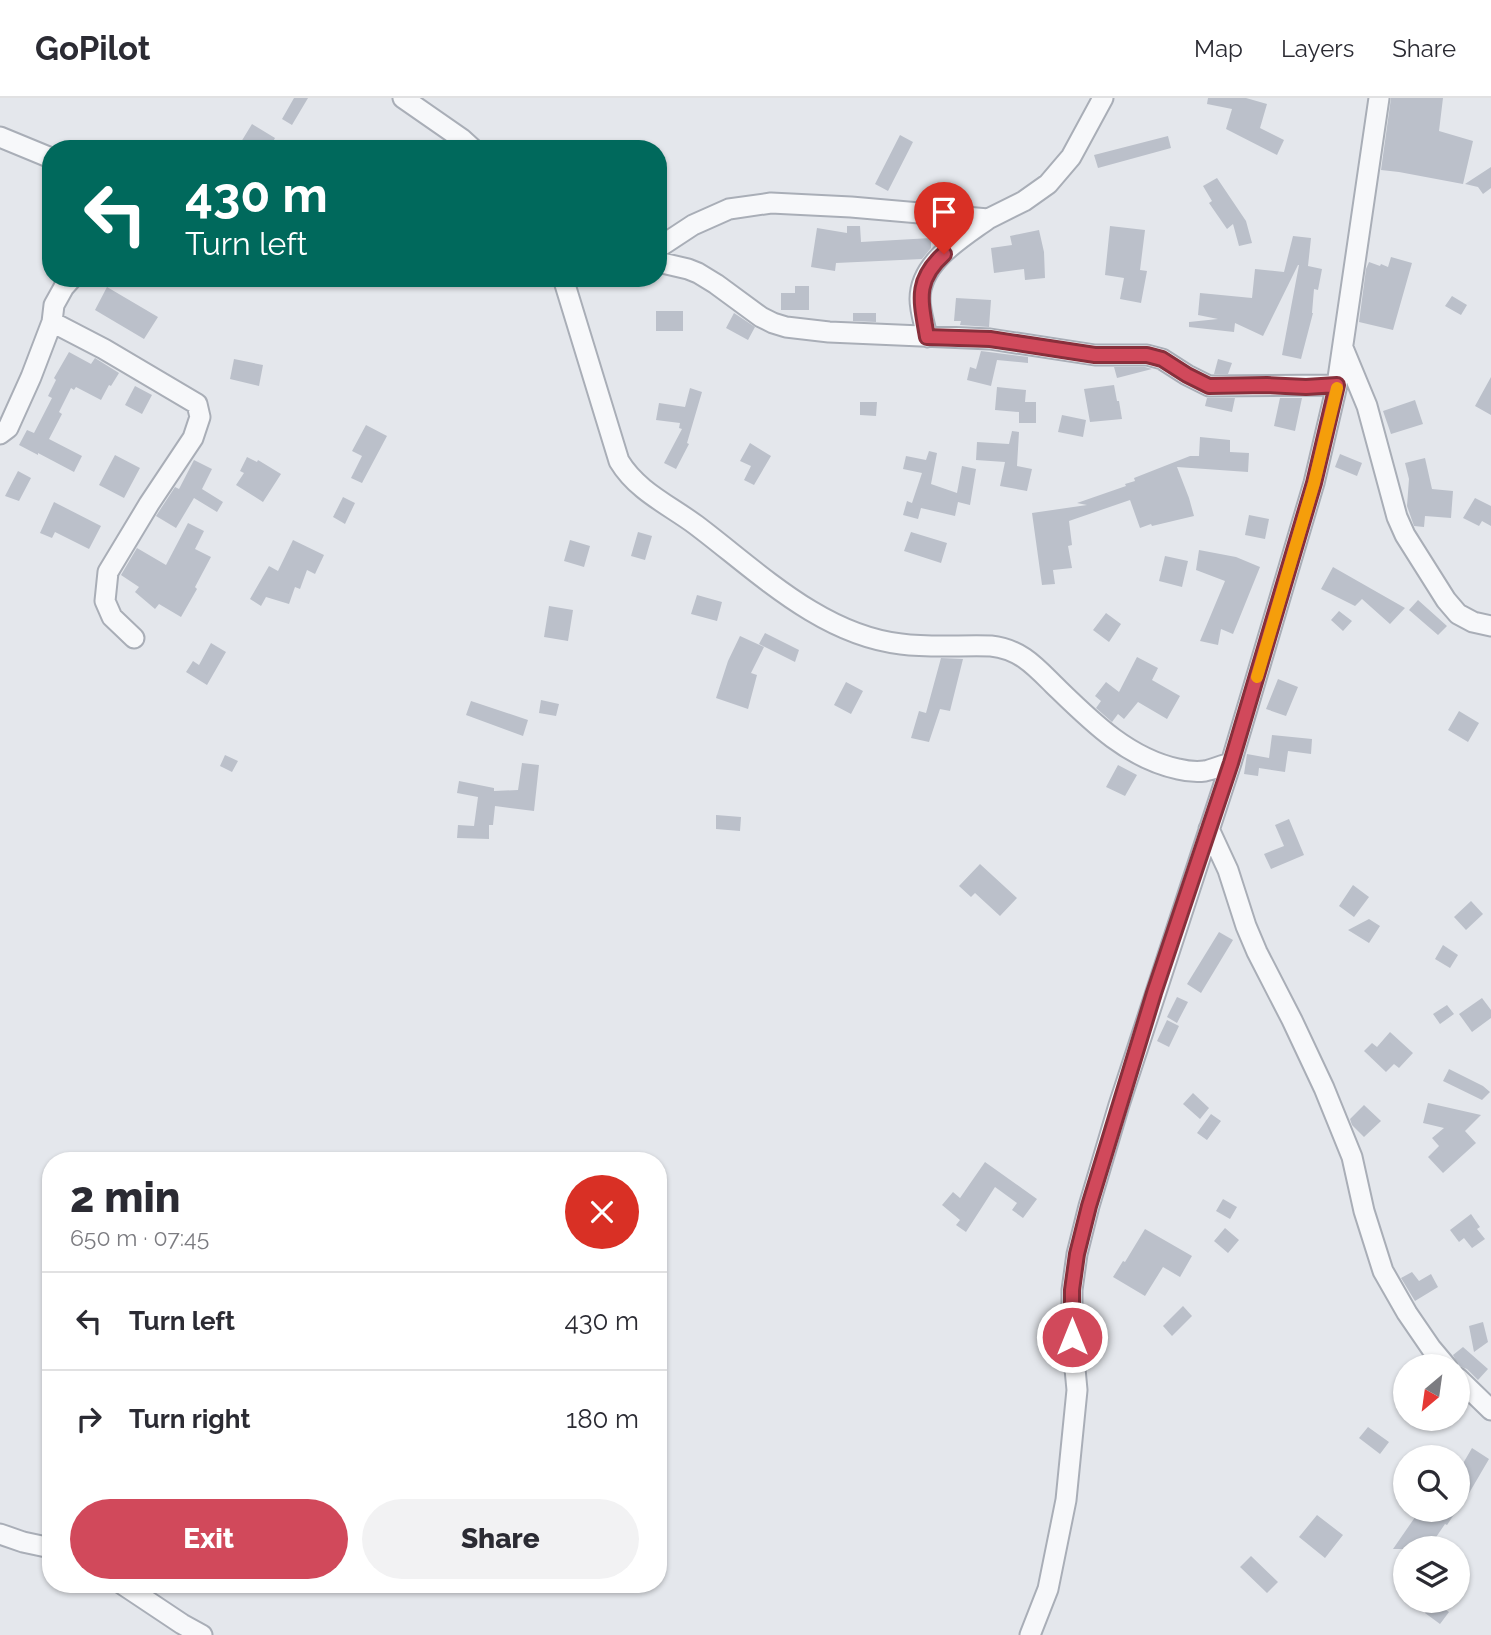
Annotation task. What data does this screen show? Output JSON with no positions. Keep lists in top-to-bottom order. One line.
{"north":"bottom left","page":{"header":"GoPilot","nav":["Map","Layers","Share"],"turn":["430 m","Turn left"],"heading":["2 min","650 m · 07:45"],"list":[{"name":"Turn left","value":"430 m"},{"name":"Turn right","value":"180 m"}],"buttons":["Exit","Share"]}}
